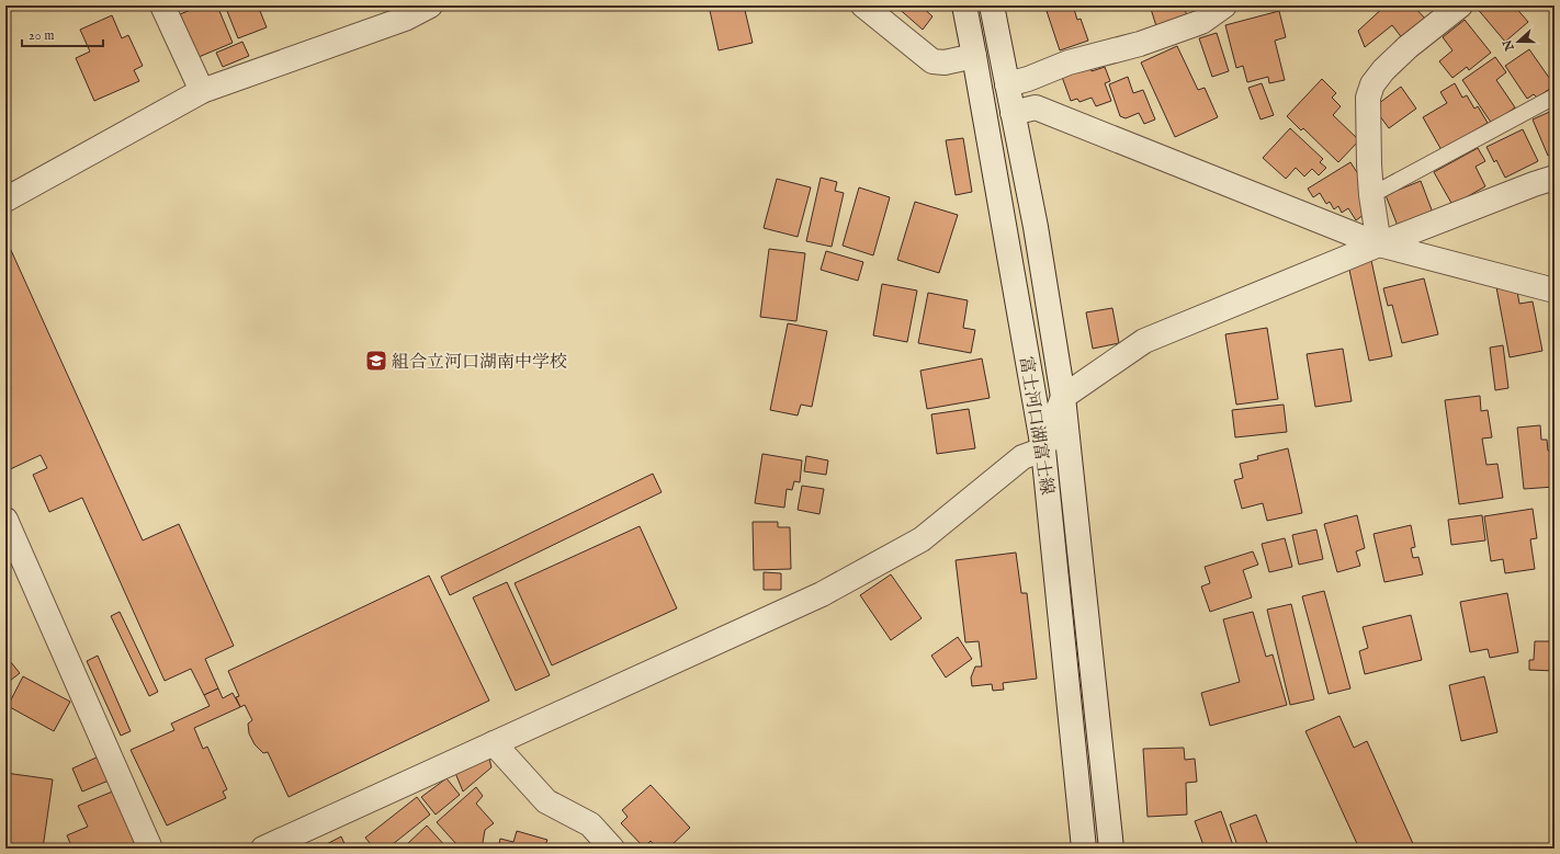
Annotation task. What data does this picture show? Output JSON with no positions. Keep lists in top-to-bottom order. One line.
{"streets":{"street":["富士河口湖富士線"]},"places":{"school or university":["組合立河口湖南中学校"]},"scale_bar":"20 m","north":"left"}
